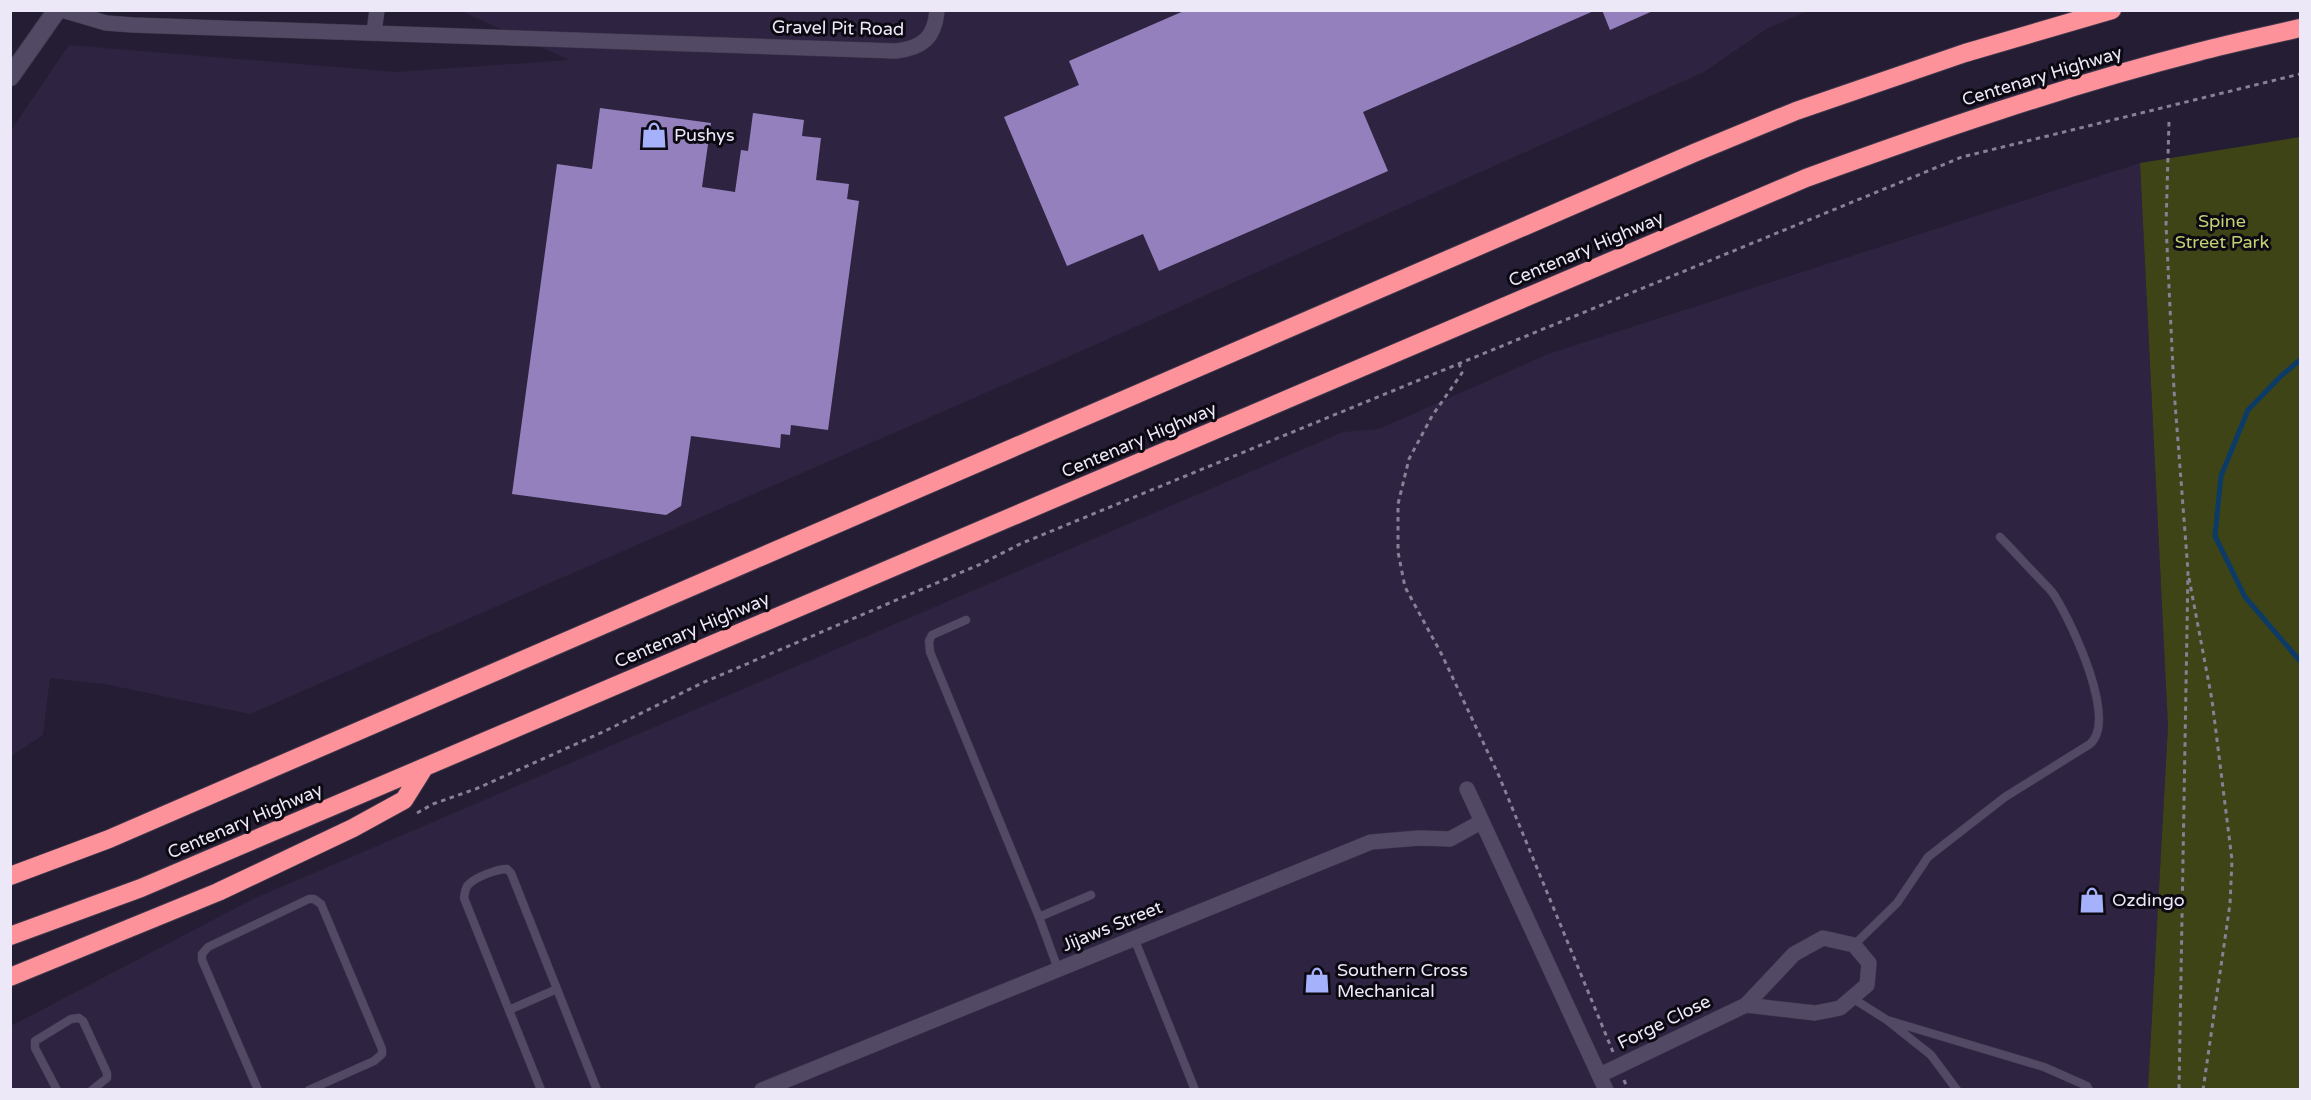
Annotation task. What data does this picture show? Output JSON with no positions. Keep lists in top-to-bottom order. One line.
{"streets":{"highway":["Centenary Highway"],"street":["Gravel Pit Road","Jijaws Street","Forge Close"]},"parks":["Spine Street Park"],"places":{"shop":["Pushys","Ozdingo","Southern Cross Mechanical"]}}
